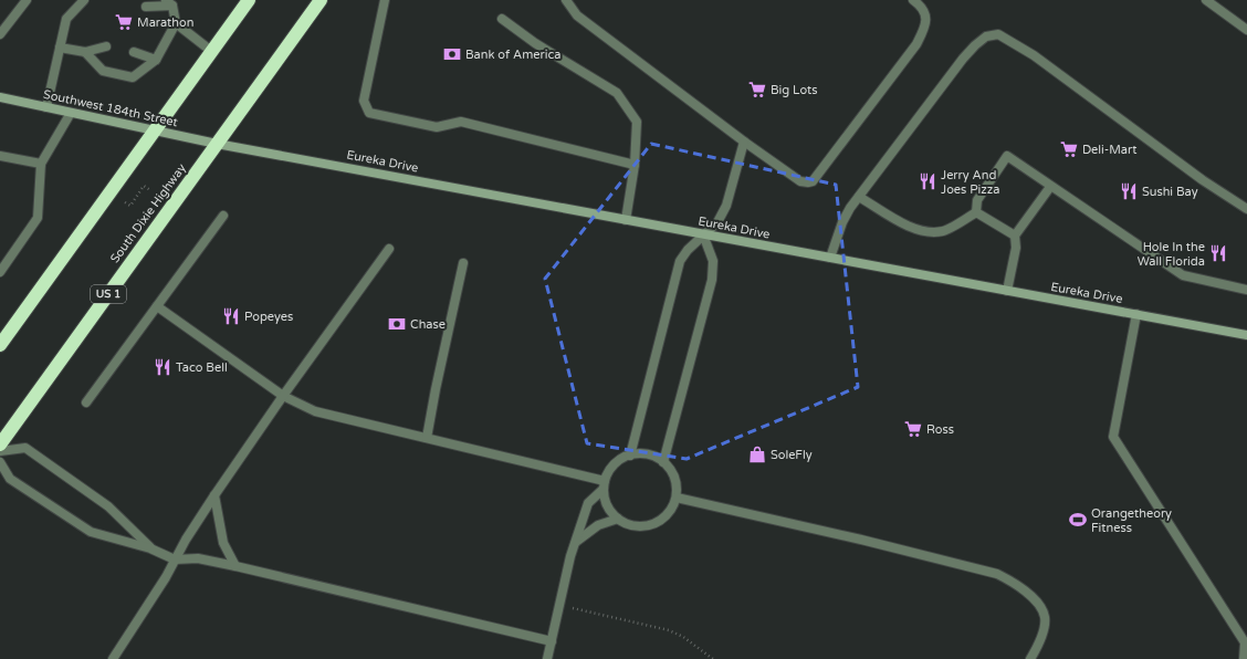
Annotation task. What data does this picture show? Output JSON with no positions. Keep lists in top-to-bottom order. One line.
{"streets":{"highway":["South Dixie Highway","US 1"],"main road":["Southwest 184th Street","Eureka Drive"]},"crossings":[["Southwest 184th Street","Eureka Drive"],["Southwest 184th Street","South Dixie Highway"],["Eureka Drive","South Dixie Highway"]],"places":{"supermarket":["Marathon","Big Lots","Deli-Mart","Ross"],"bank":["Bank of America","Chase"],"restaurant":["Jerry And Joes Pizza","Sushi Bay","Hole In the Wall Florida","Popeyes","Taco Bell"],"shop":["SoleFly"],"sports":["Orangetheory Fitness"]}}
